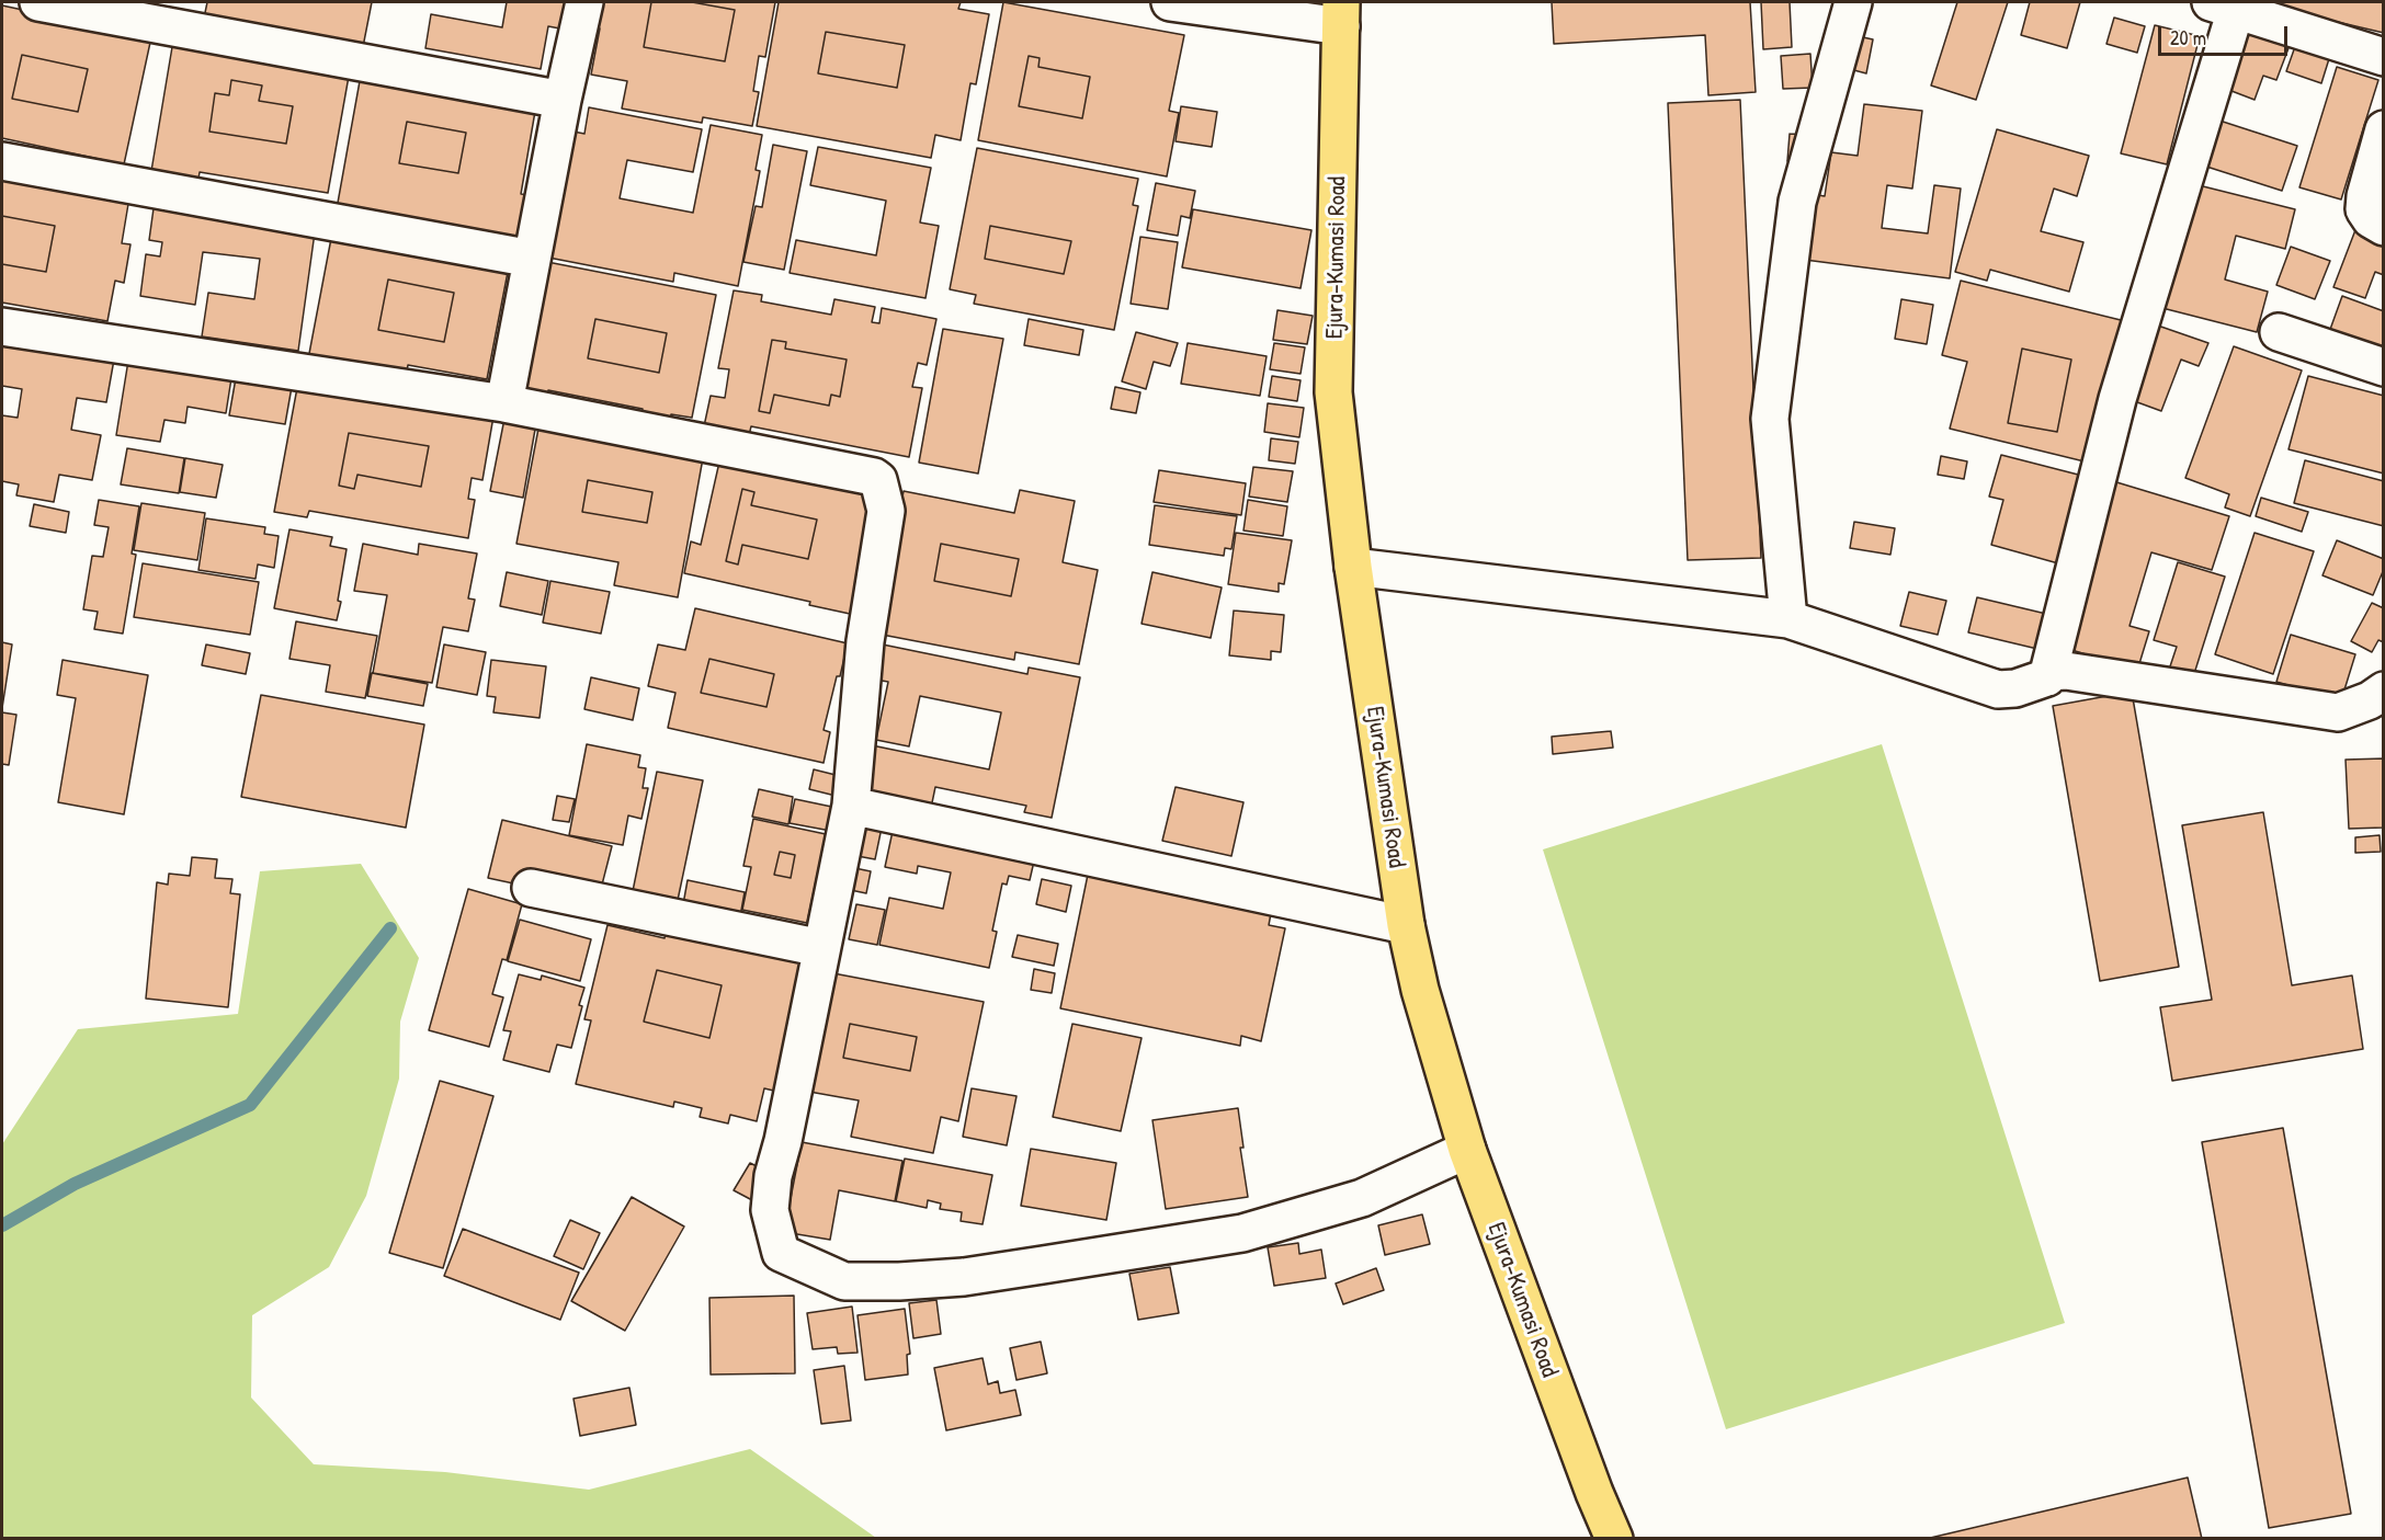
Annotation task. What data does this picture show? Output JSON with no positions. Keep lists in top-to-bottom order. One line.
{"streets":{"main road":["Ejura-Kumasi Road"]},"scale_bar":"20 m"}
